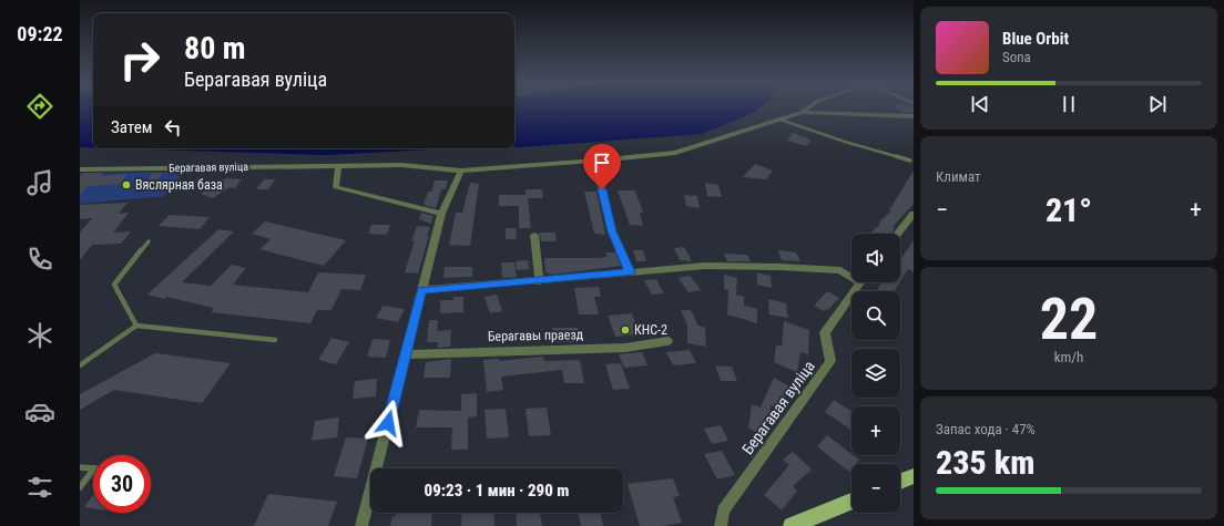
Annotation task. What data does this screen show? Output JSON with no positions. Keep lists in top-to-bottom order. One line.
{"streets":{"street":["Берагавая вуліца","Берагавы праезд"]},"places":["Вяслярная база","КНС-2"],"page":{"tabs":"09:22","turn":["80 m","Берагавая вуліца"],"song":["Blue Orbit","Sona"],"then":"Затем","tile":["Климат",["22","km/h"],["Запас хода · 47%","235 km"]],"heat":["−","21°","+"],"map_buttons":["+","−"],"limit":"30","trip":"09:23 · 1 мин · 290 m"}}
